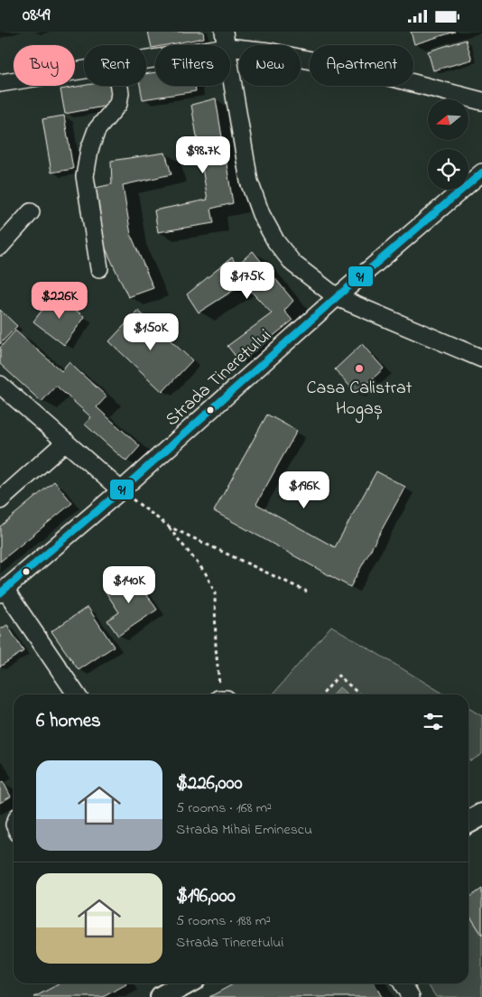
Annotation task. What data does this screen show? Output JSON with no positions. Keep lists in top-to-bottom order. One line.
{"streets":{"street":["Strada Tineretului"]},"places":["Casa Calistrat Hogaș"],"lines":["transit line 91"],"north":"left","page":{"status":"08:49","chip":["Buy","Rent","Filters","New","Apartment"],"price":["$98.7K","$175K","$226K","$150K","$196K","$140K"],"heading":"6 homes","list":[{"name":"$226,000","note":"5 rooms · 168 m² · Strada Mihai Eminescu"},{"name":"$196,000","note":"5 rooms · 188 m² · Strada Tineretului"}]}}
